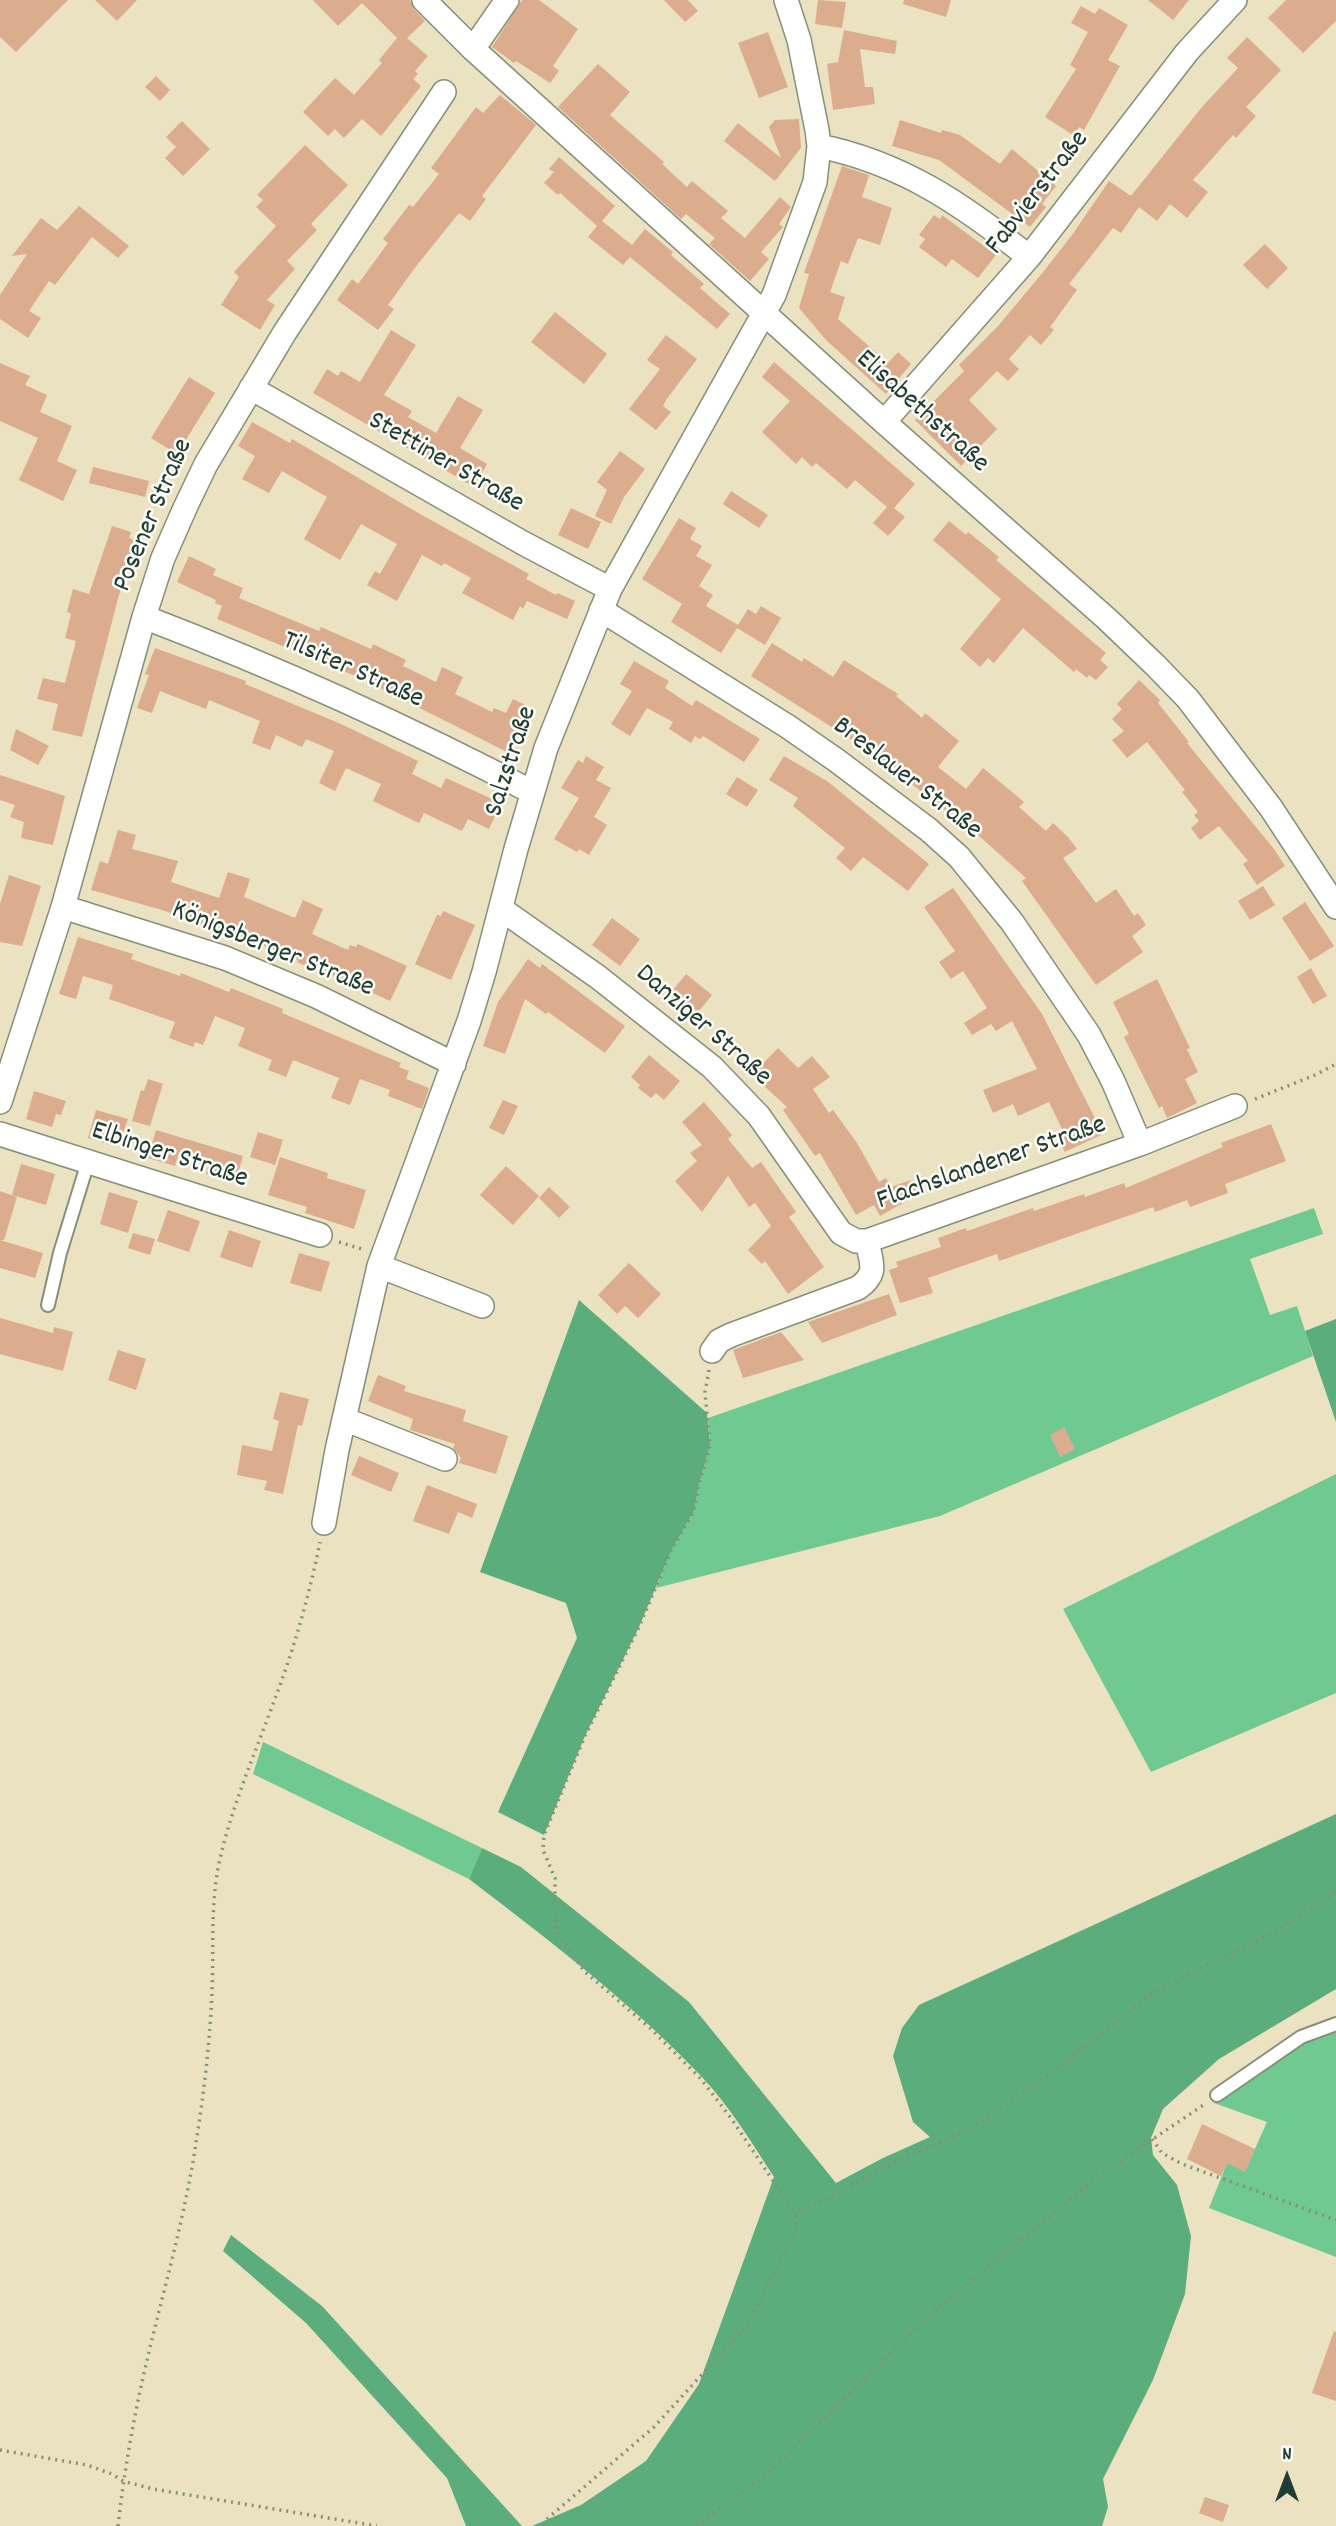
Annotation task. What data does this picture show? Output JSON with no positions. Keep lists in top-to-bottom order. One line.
{"streets":{"street":["Fabvierstraße","Elisabethstraße","Stettiner Straße","Posener Straße","Tilsiter Straße","Salzstraße","Breslauer Straße","Königsberger Straße","Danziger Straße","Elbinger Straße","Flachslandener Straße"]},"crossings":[["Fabvierstraße","Elisabethstraße"],["Elisabethstraße","Salzstraße"],["Stettiner Straße","Posener Straße"],["Stettiner Straße","Salzstraße"],["Posener Straße","Tilsiter Straße"],["Posener Straße","Königsberger Straße"],["Tilsiter Straße","Salzstraße"],["Salzstraße","Breslauer Straße"],["Salzstraße","Königsberger Straße"],["Salzstraße","Danziger Straße"],["Breslauer Straße","Flachslandener Straße"],["Danziger Straße","Flachslandener Straße"]],"north":"top"}
